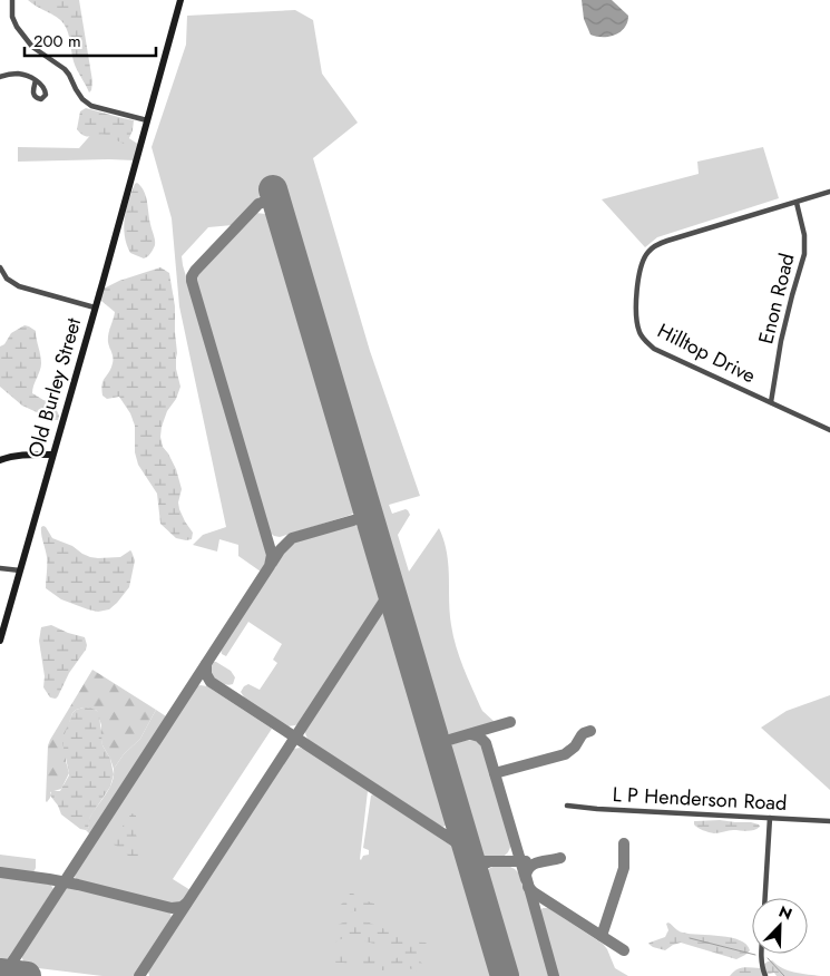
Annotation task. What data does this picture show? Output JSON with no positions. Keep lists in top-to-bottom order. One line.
{"streets":{"main road":["Old Burley Street"],"street":["Enon Road","Hilltop Drive","L P Henderson Road"]},"crossings":[["Enon Road","Hilltop Drive"]],"scale_bar":"200 m","north":"top right"}
